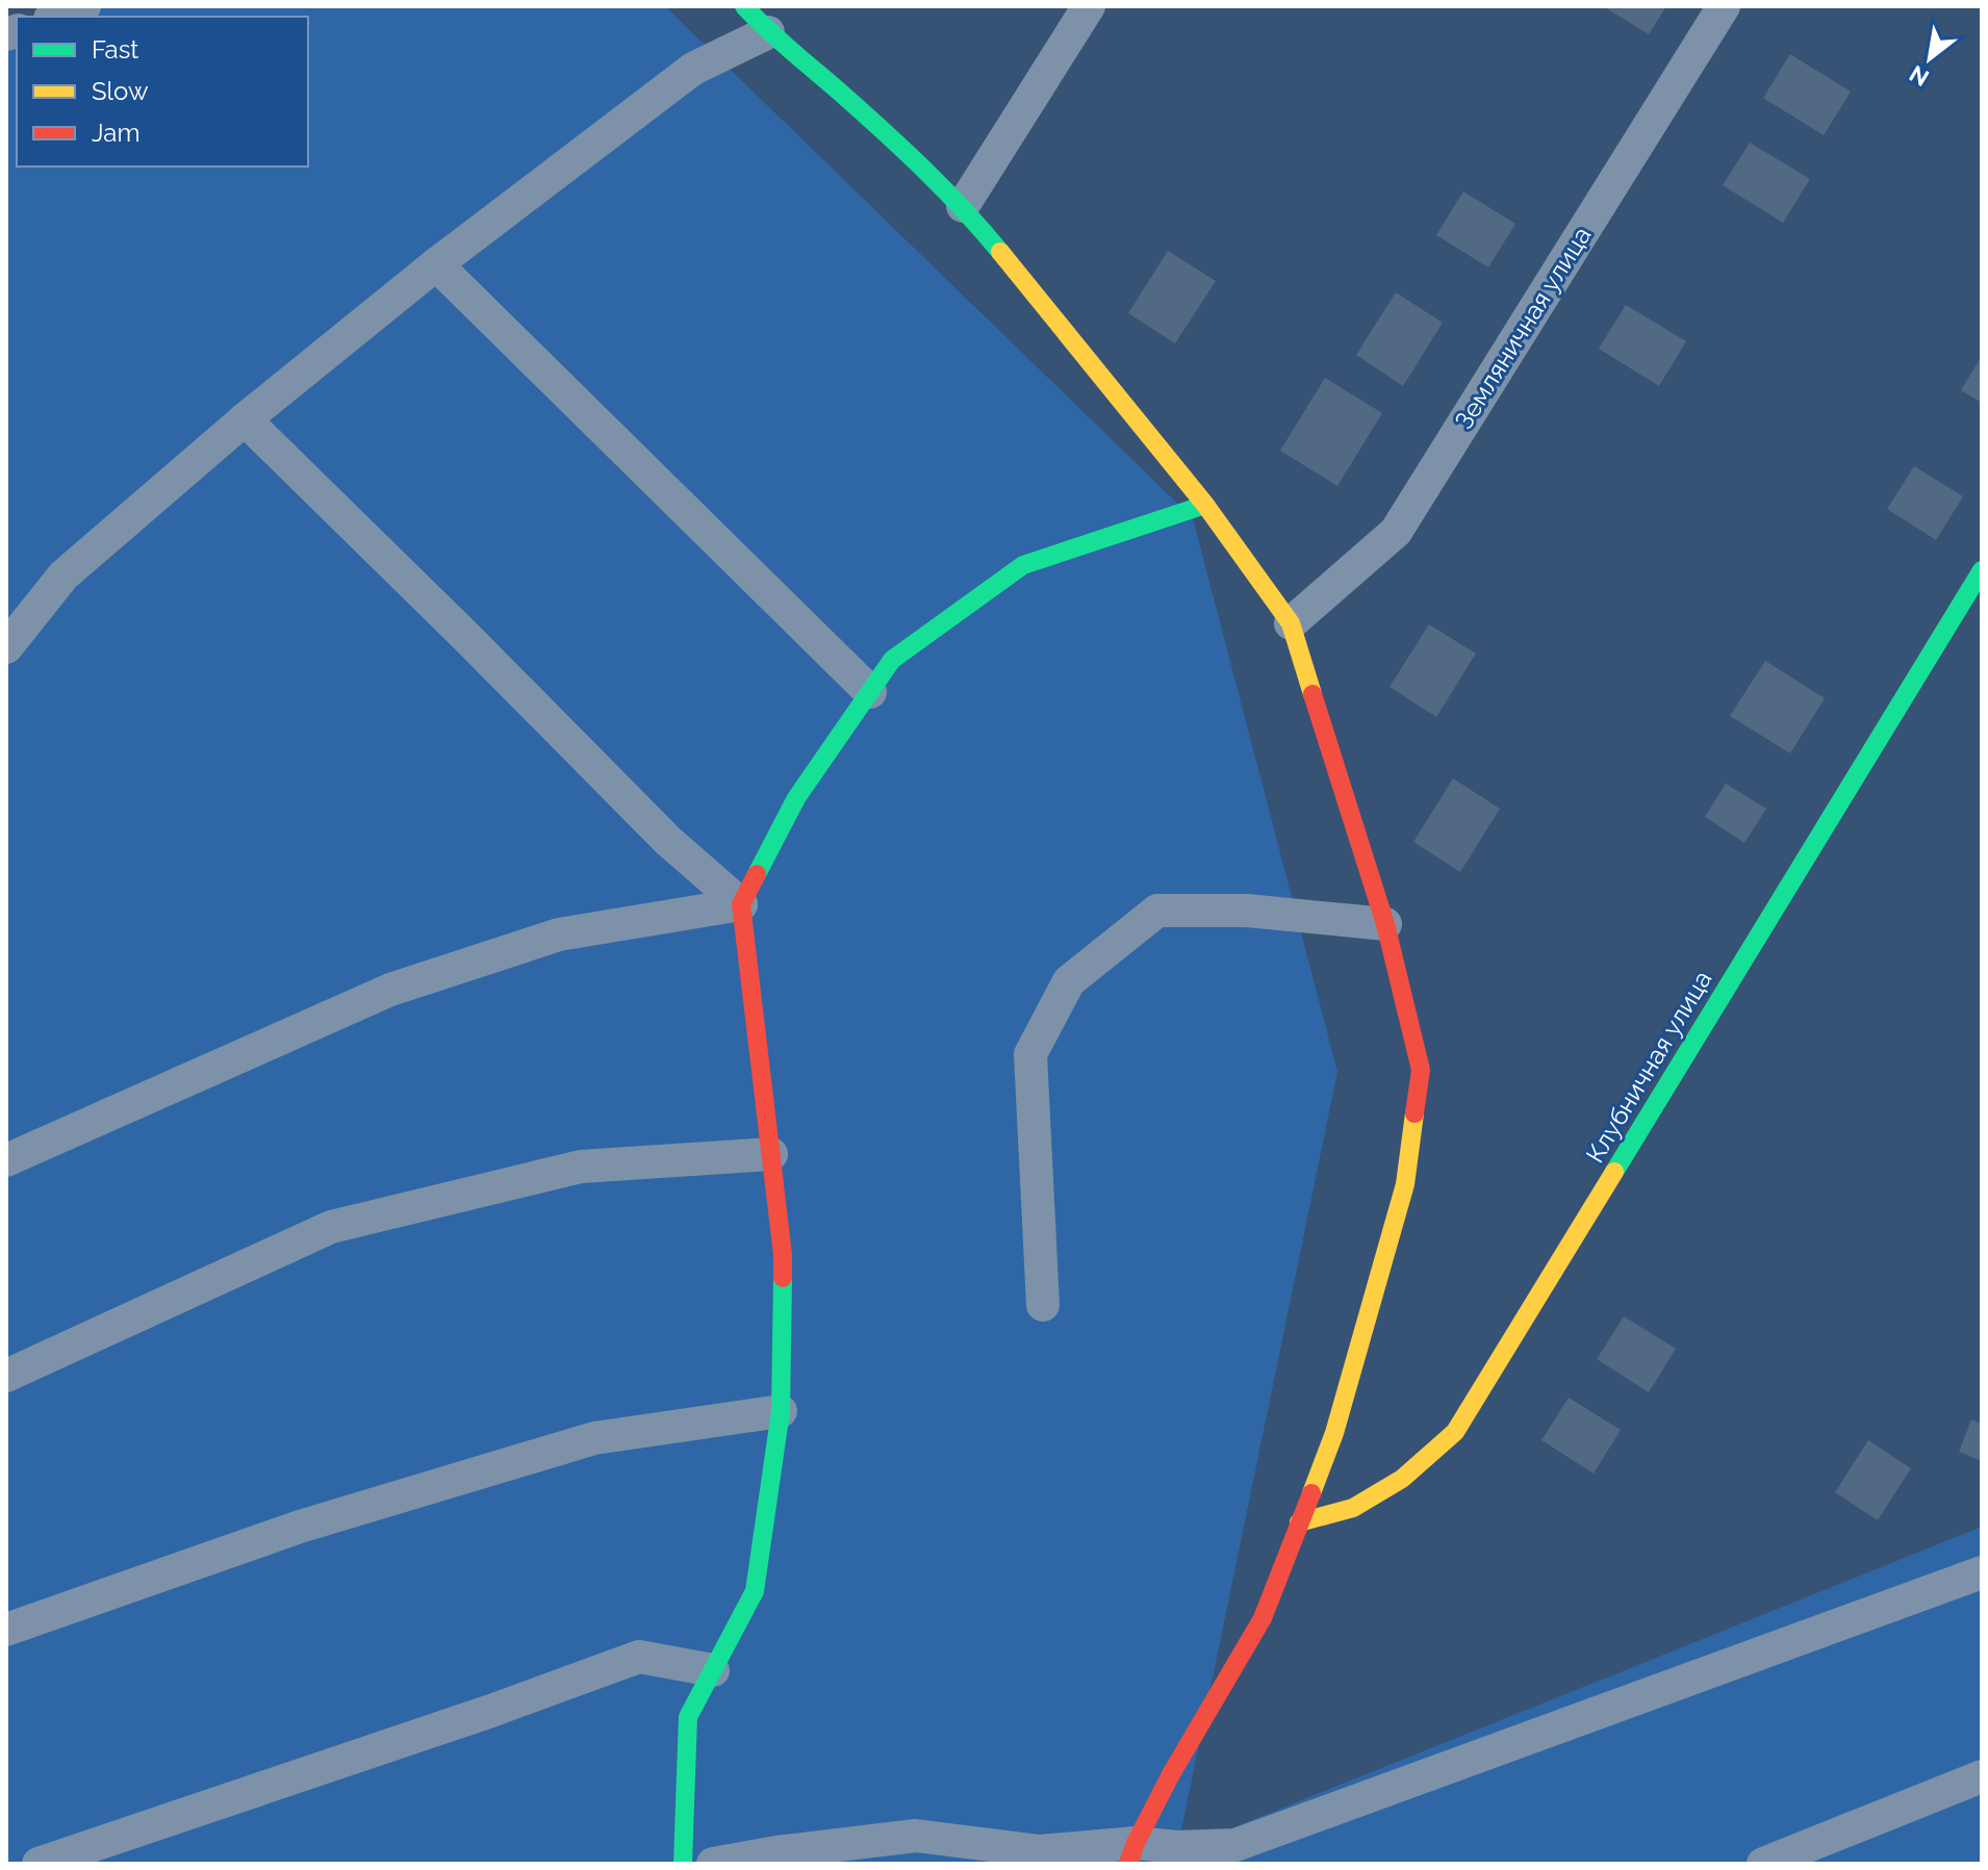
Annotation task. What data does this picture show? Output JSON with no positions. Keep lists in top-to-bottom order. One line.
{"streets":{"street":["Земляничная улица","Клубничная улица"]},"legend":["Fast","Slow","Jam"],"north":"bottom left"}
